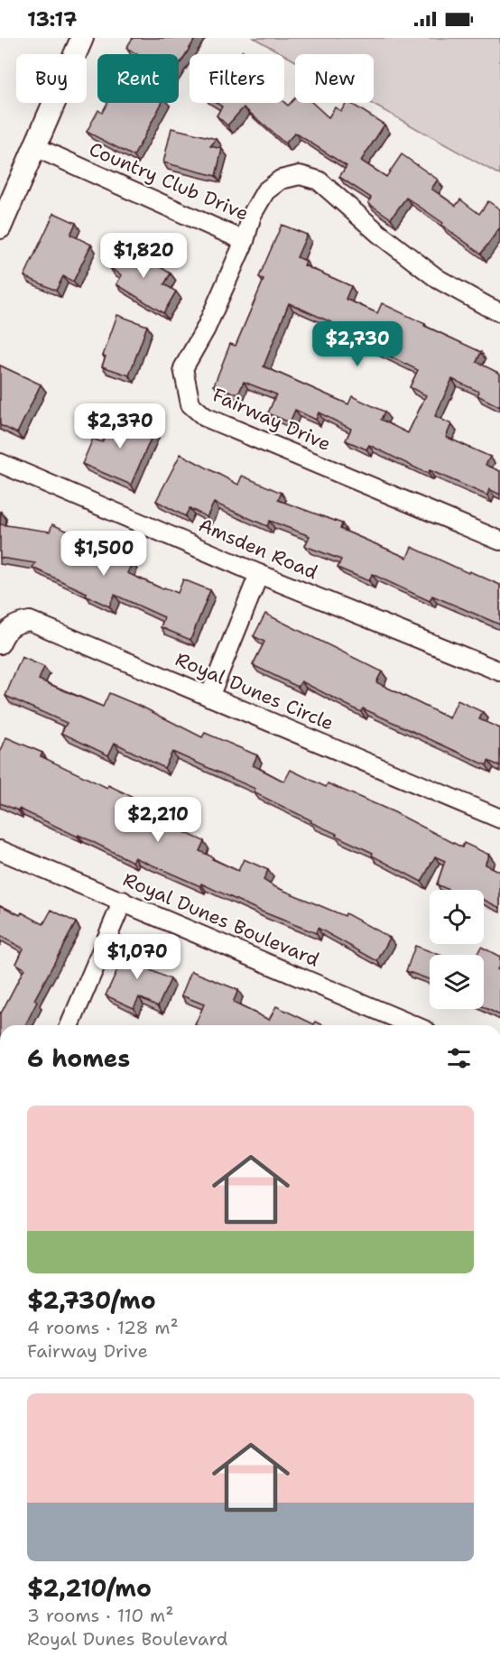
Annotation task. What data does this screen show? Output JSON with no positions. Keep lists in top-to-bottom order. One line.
{"streets":{"street":["Country Club Drive","Fairway Drive","Amsden Road","Royal Dunes Circle","Royal Dunes Boulevard"]},"crossings":[["Country Club Drive","Fairway Drive"]],"page":{"status":"13:17","chip":["Buy","Rent","Filters","New"],"price":["$1,820","$2,730","$2,370","$1,500","$2,210","$1,070"],"heading":"6 homes","list":[{"name":"$2,730/mo","note":"4 rooms · 128 m² · Fairway Drive"},{"name":"$2,210/mo","note":"3 rooms · 110 m² · Royal Dunes Boulevard"}]}}
